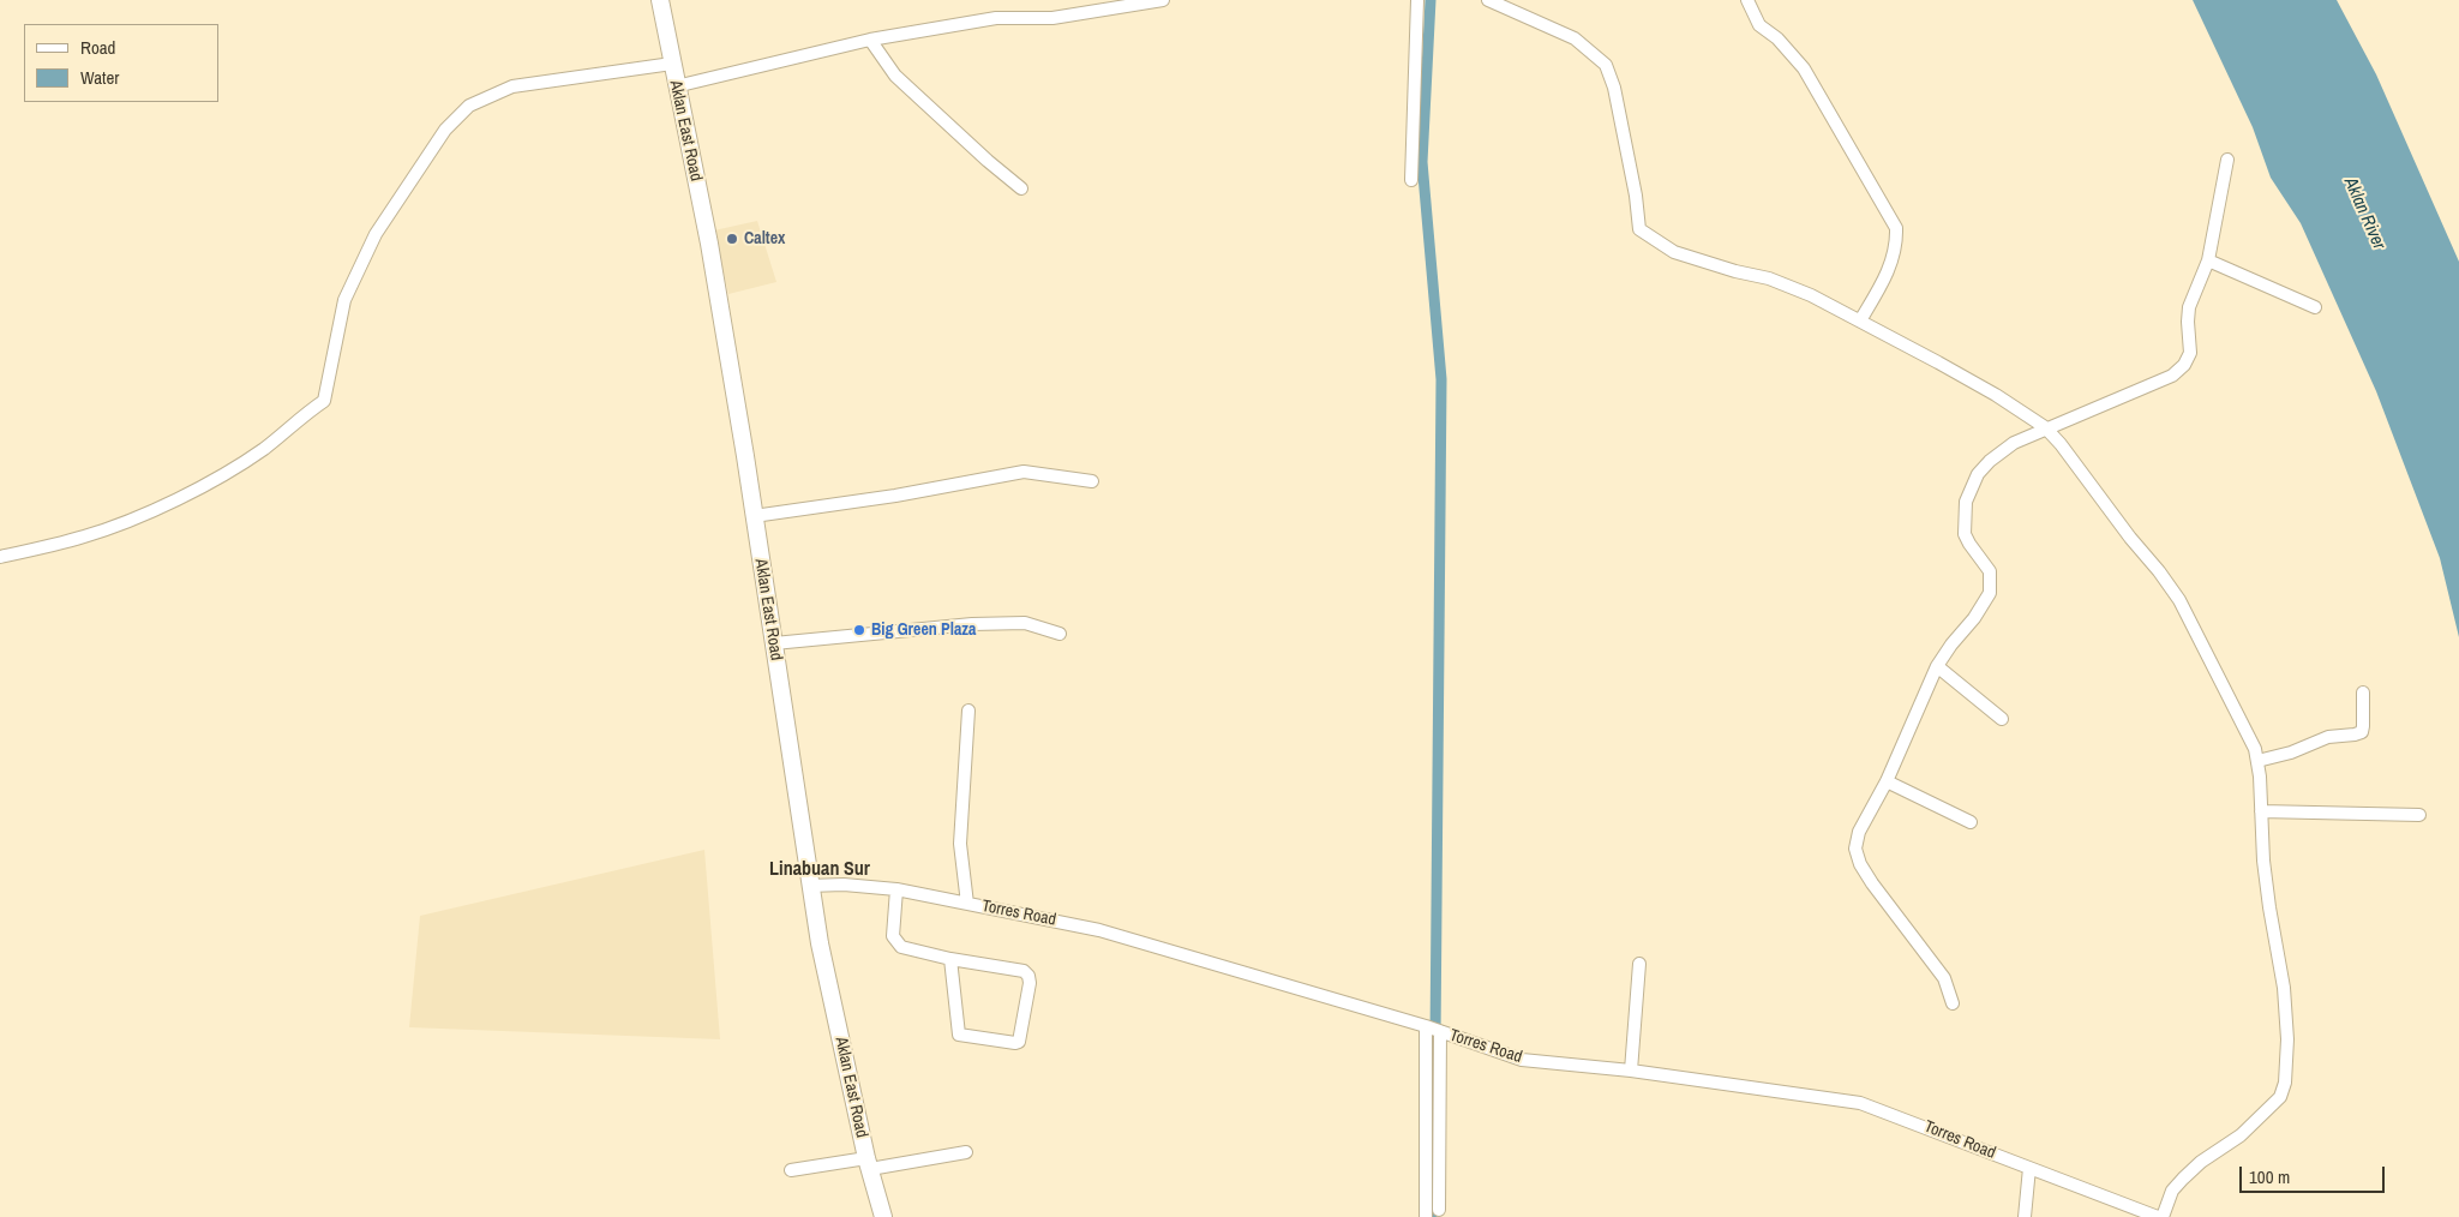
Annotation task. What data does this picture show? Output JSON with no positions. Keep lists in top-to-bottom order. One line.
{"streets":{"main road":["Aklan East Road"],"street":["Torres Road"]},"crossings":[["Aklan East Road","Torres Road"]],"districts":["Linabuan Sur"],"water":["Aklan River"],"places":["Caltex","Big Green Plaza"],"legend":["Road","Water"],"scale_bar":"100 m"}
